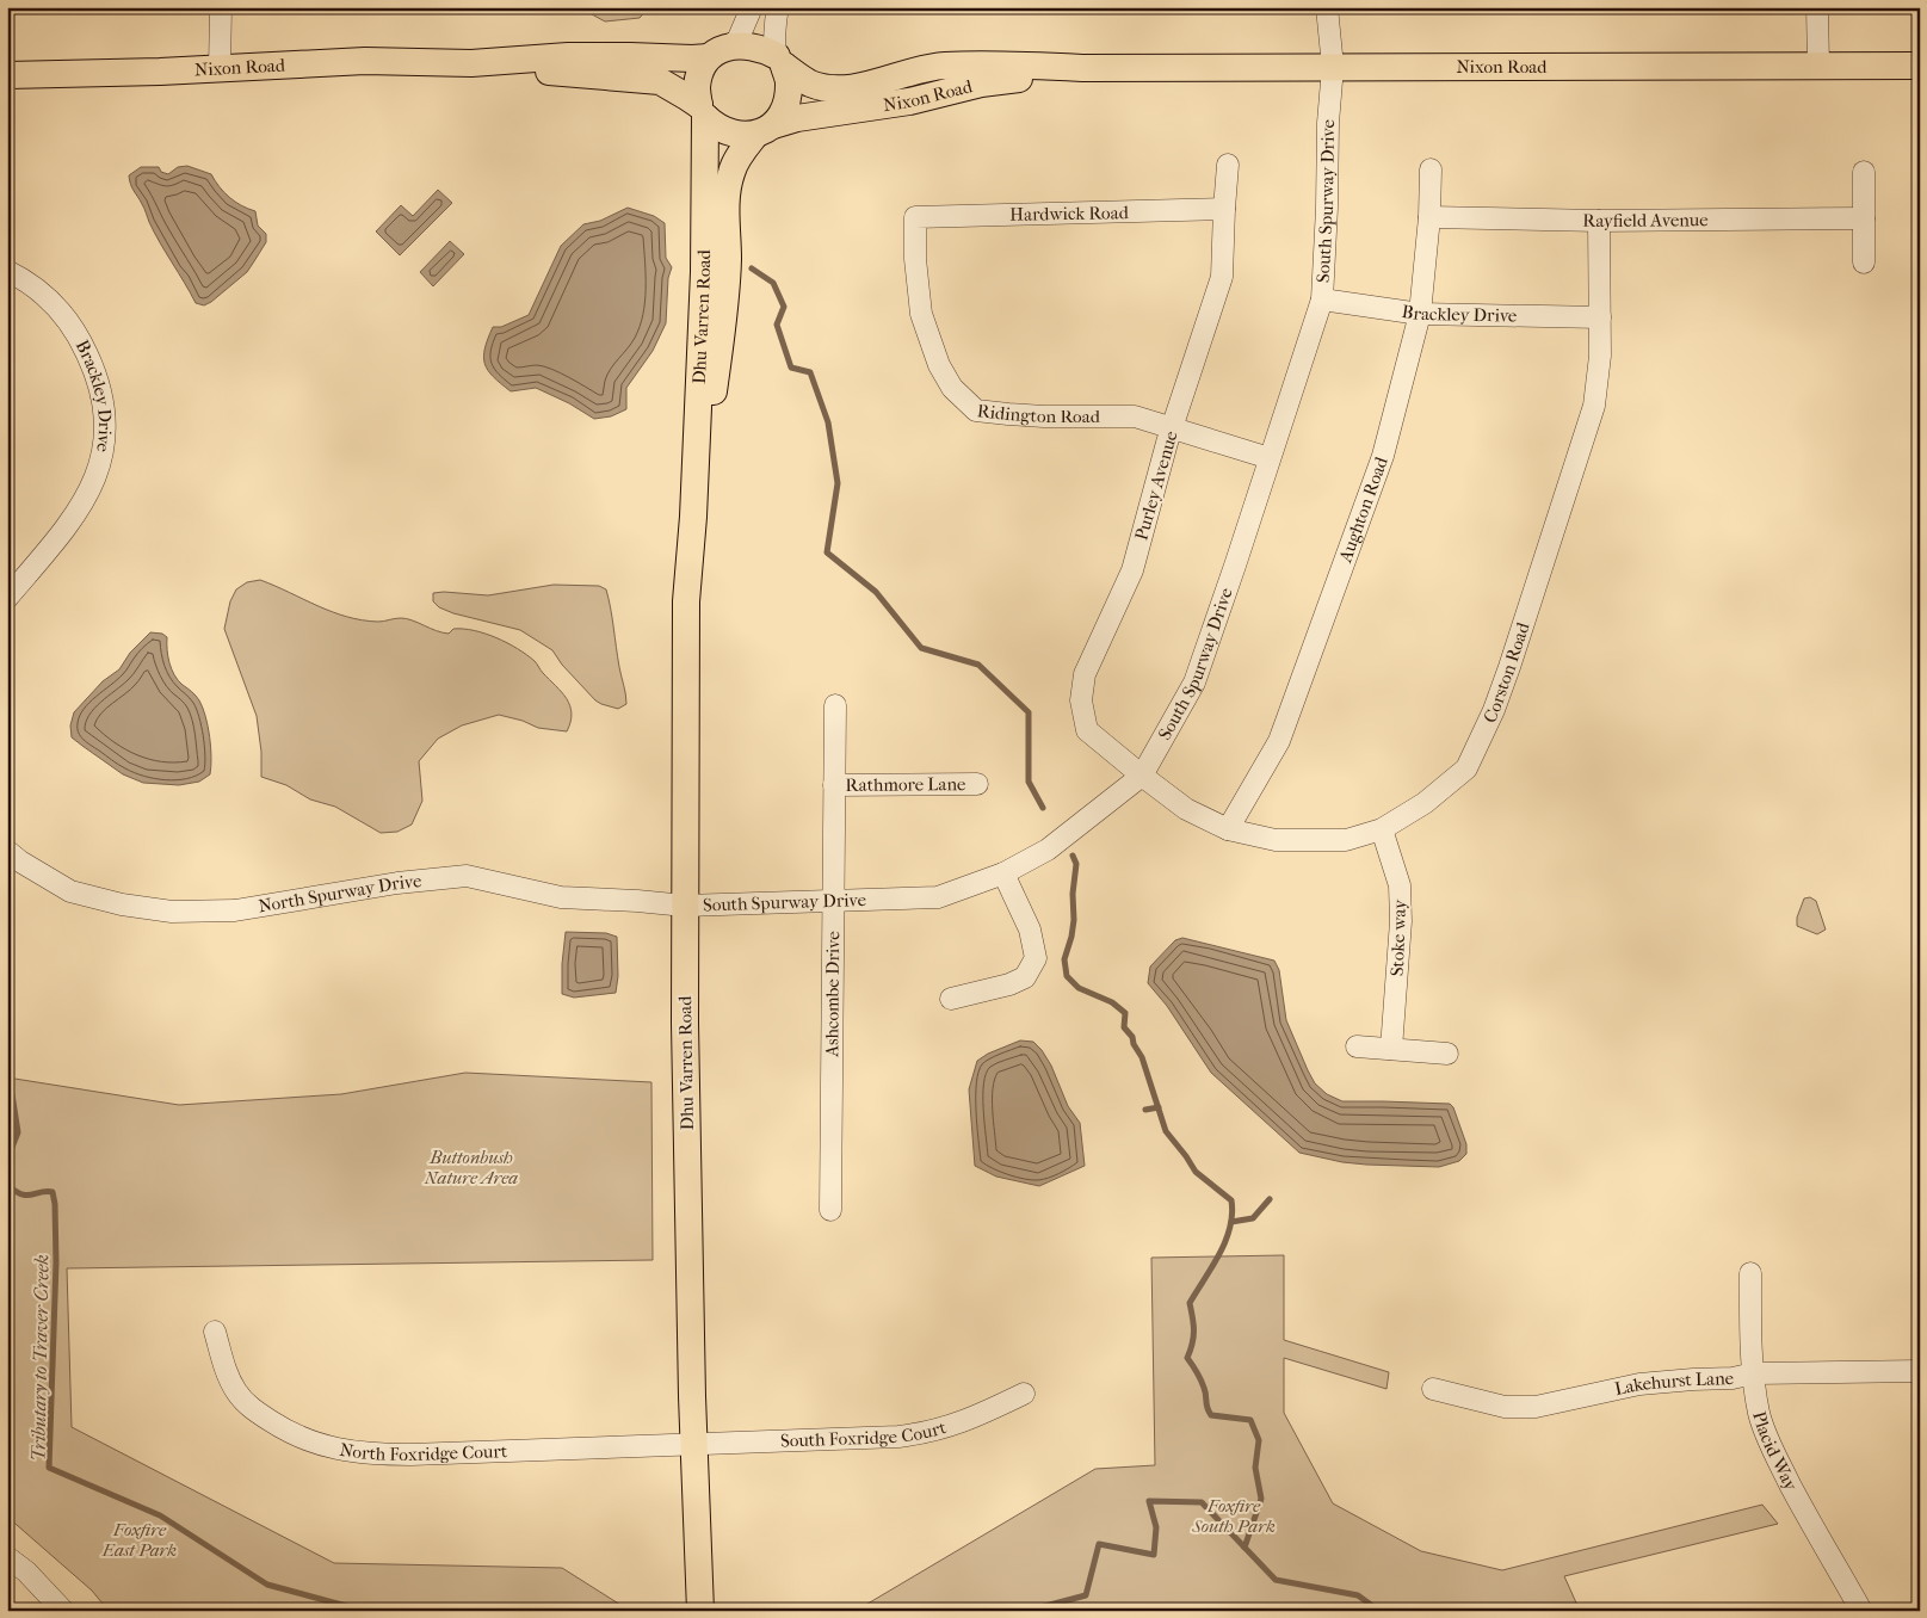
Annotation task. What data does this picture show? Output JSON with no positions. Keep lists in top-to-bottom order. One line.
{"streets":{"main road":["Nixon Road","Dhu Varren Road"],"street":["South Spurway Drive","Hardwick Road","Rayfield Avenue","Brackley Drive","Ridington Road","Purley Avenue","Aughton Road","Corston Road","Rathmore Lane","North Spurway Drive","Stoke way","Ashcombe Drive","Lakehurst Lane","South Foxridge Court","North Foxridge Court","Placid Way"]},"crossings":[["Nixon Road","South Spurway Drive"],["Nixon Road","Dhu Varren Road"],["South Spurway Drive","Brackley Drive"],["South Spurway Drive","Dhu Varren Road"],["South Spurway Drive","Ridington Road"],["South Spurway Drive","Purley Avenue"],["South Spurway Drive","Corston Road"],["South Spurway Drive","North Spurway Drive"],["South Spurway Drive","Ashcombe Drive"],["Hardwick Road","Ridington Road"],["Hardwick Road","Purley Avenue"],["Rayfield Avenue","Aughton Road"],["Rayfield Avenue","Corston Road"],["Brackley Drive","Aughton Road"],["Brackley Drive","Corston Road"],["Dhu Varren Road","North Spurway Drive"],["Dhu Varren Road","South Foxridge Court"],["Dhu Varren Road","North Foxridge Court"],["Ridington Road","Purley Avenue"],["Purley Avenue","Corston Road"],["Aughton Road","Corston Road"],["Corston Road","Stoke way"],["Rathmore Lane","Ashcombe Drive"],["Lakehurst Lane","Placid Way"],["South Foxridge Court","North Foxridge Court"]],"water":["Tributary to Traver Creek"],"parks":["Buttonbush Nature Area","Foxfire South Park","Foxfire East Park"]}
